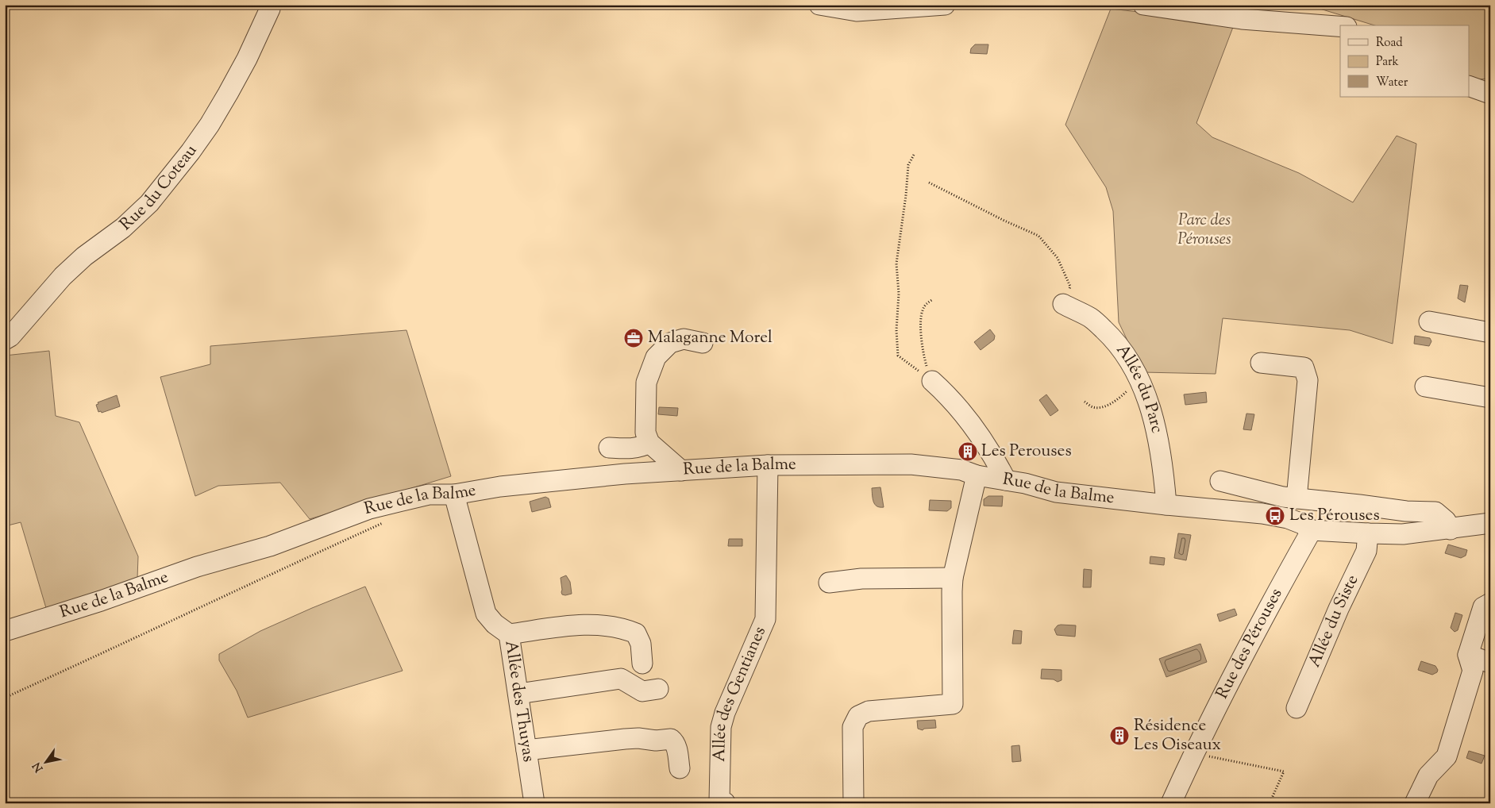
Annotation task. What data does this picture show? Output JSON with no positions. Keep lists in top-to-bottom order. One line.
{"streets":{"street":["Rue du Coteau","Allée du Parc","Rue de la Balme","Allée du Siste","Rue des Pérouses","Allée des Gentianes","Allée des Thuyas"]},"crossings":[["Allée du Parc","Rue de la Balme"],["Rue de la Balme","Allée du Siste"],["Rue de la Balme","Rue des Pérouses"],["Rue de la Balme","Allée des Gentianes"],["Rue de la Balme","Allée des Thuyas"]],"parks":["Parc des Pérouses"],"places":{"office":["Malaganne Morel"],"building":["Les Perouses","Résidence Les Oiseaux"],"bus stop":["Les Pérouses"]},"legend":["Road","Park","Water"],"north":"bottom left"}
